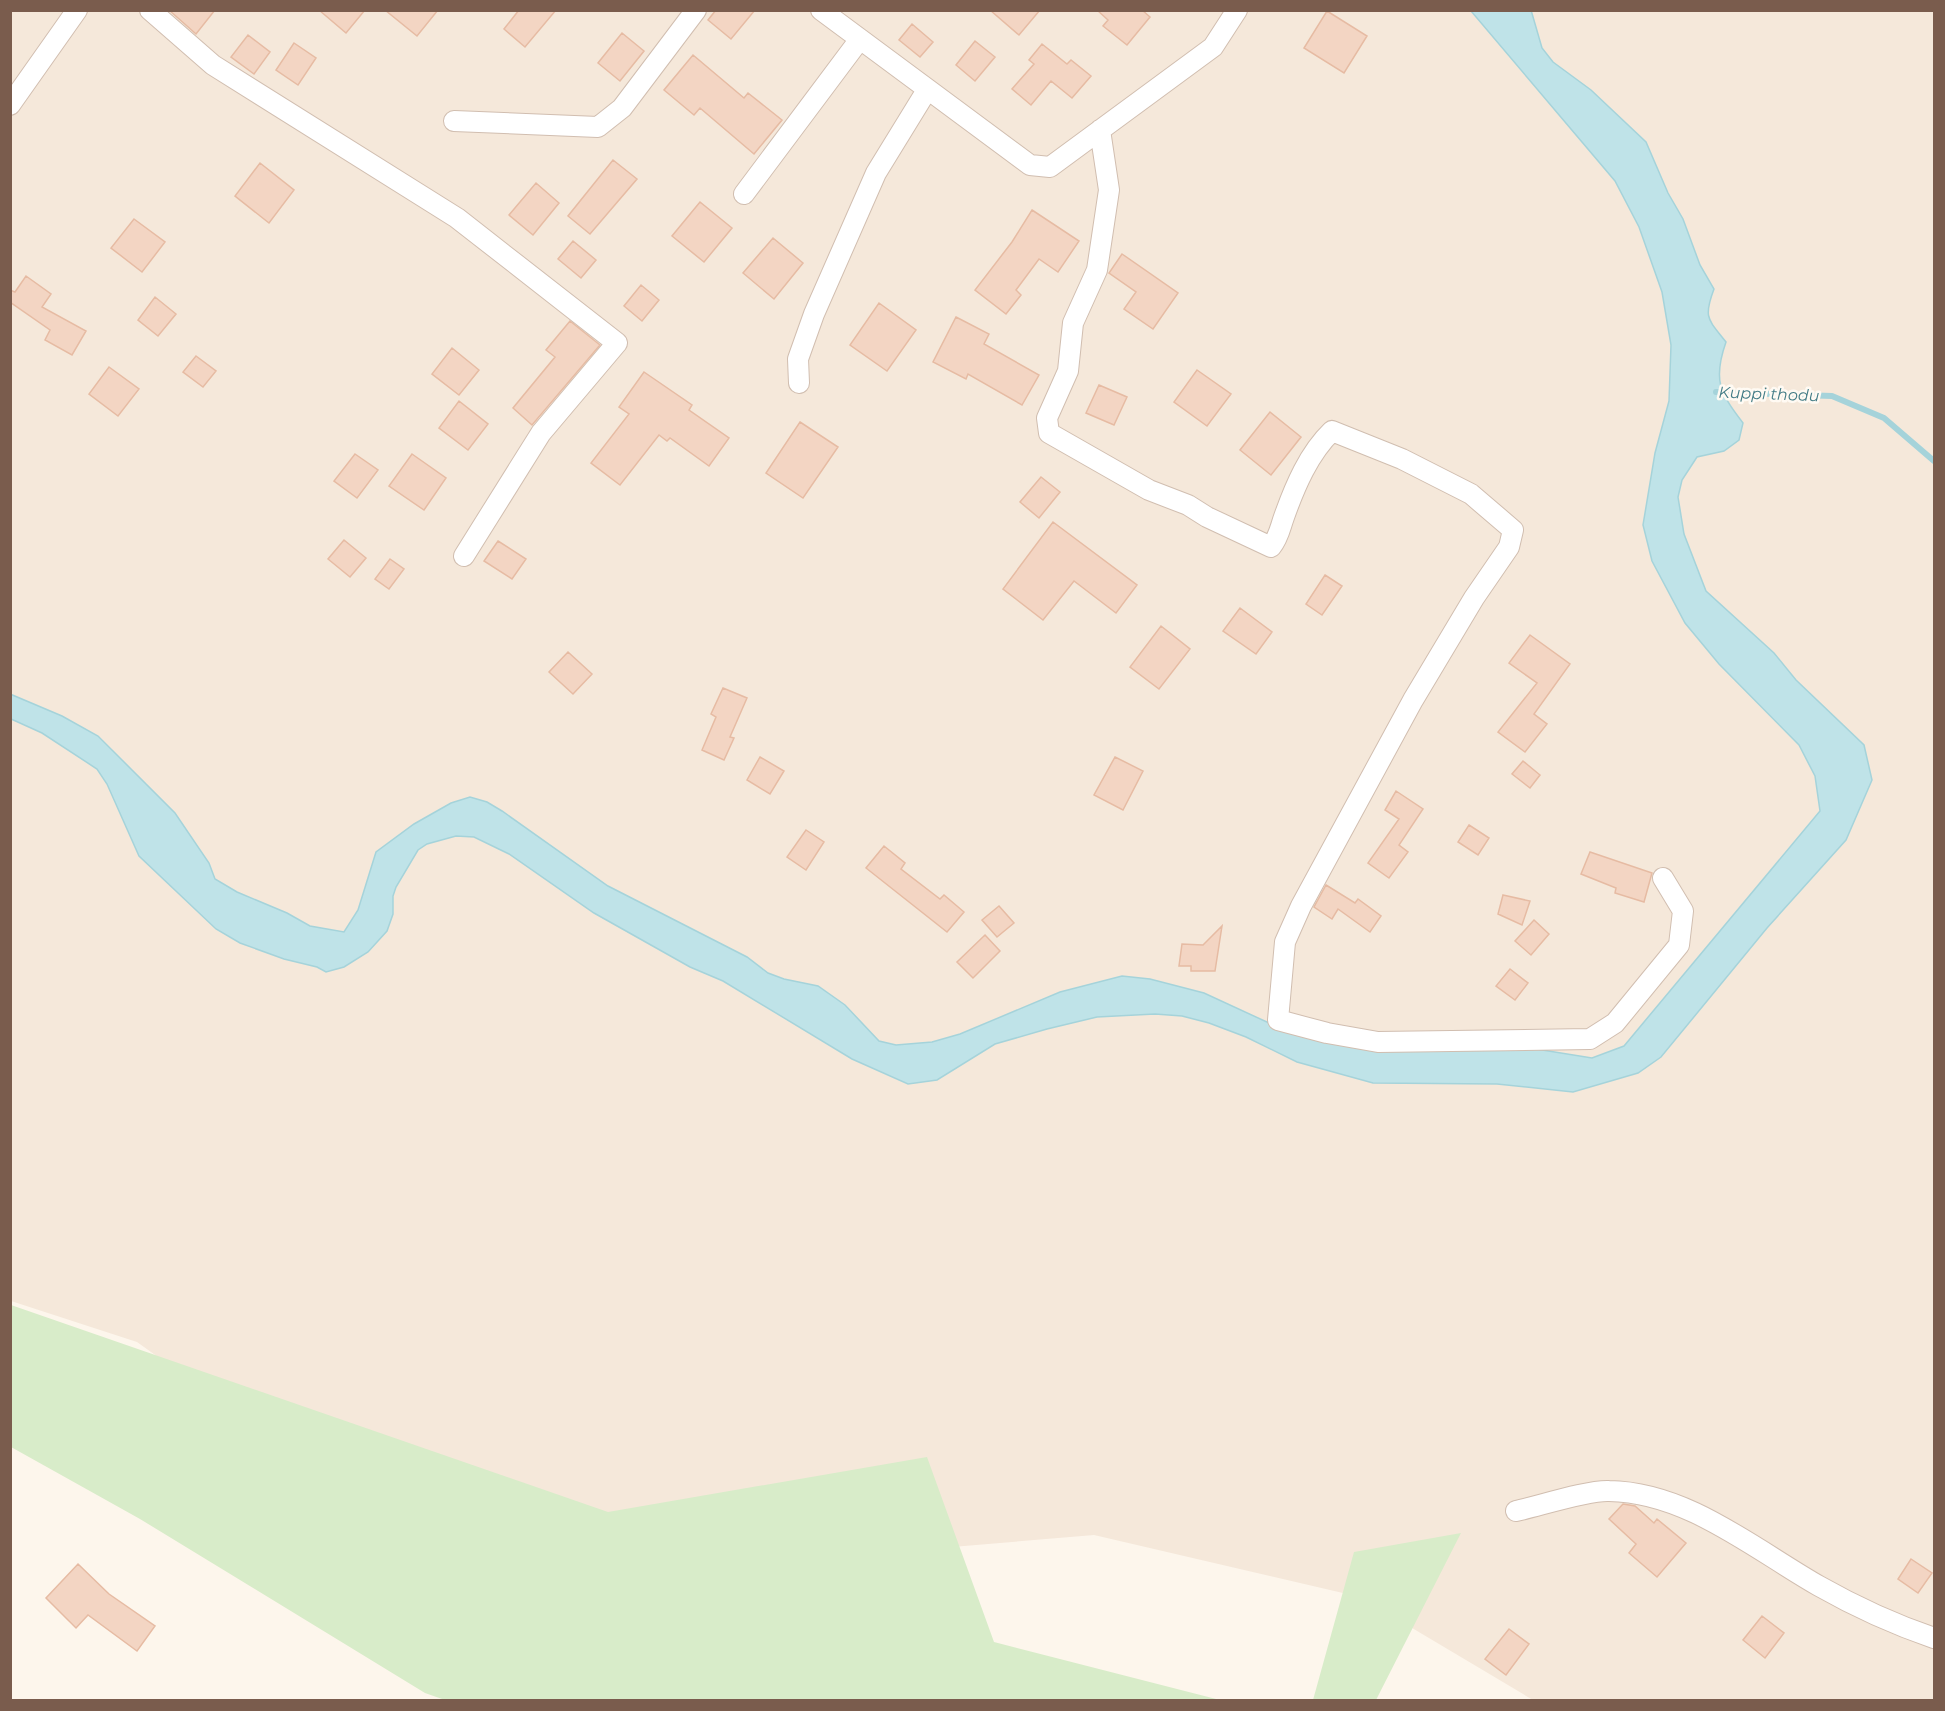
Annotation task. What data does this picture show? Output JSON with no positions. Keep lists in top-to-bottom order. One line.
{"water":["Kuppi thodu"]}
